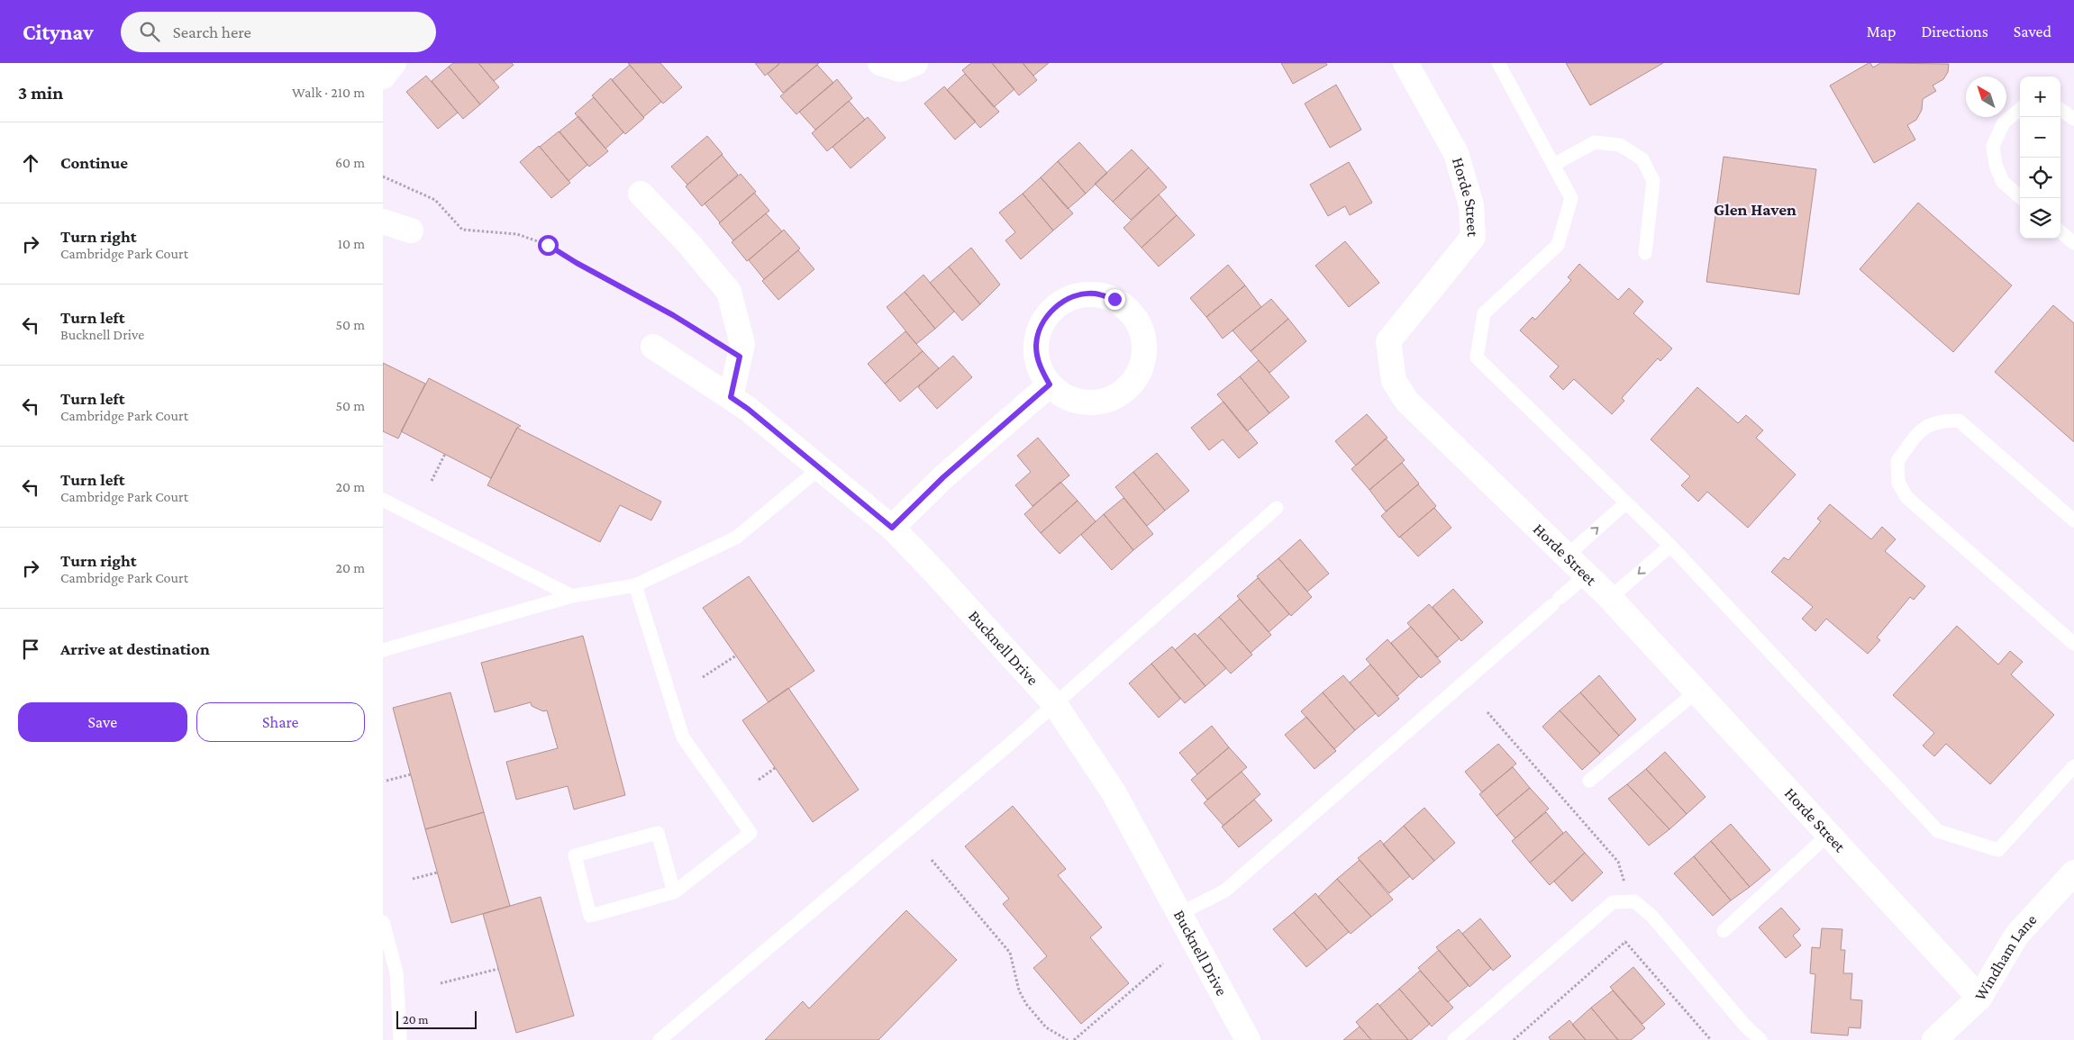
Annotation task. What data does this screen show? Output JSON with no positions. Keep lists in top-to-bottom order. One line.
{"streets":{"street":["Horde Street","Bucknell Drive","Windham Lane"]},"crossings":[["Horde Street","Windham Lane"]],"districts":["Glen Haven"],"scale_bar":"20 m","north":"top left","page":{"header":"Citynav","search":"Search here","nav":["Map","Directions","Saved"],"heading":["3 min","Walk · 210 m"],"map_buttons":["+","−"],"list":[["Continue","60 m"],["Turn right","Cambridge Park Court","10 m"],["Turn left","Bucknell Drive","50 m"],["Turn left","Cambridge Park Court","50 m"],["Turn left","Cambridge Park Court","20 m"],["Turn right","Cambridge Park Court","20 m"],"Arrive at destination"],"buttons":["Save","Share"],"scale":"20 m"}}
